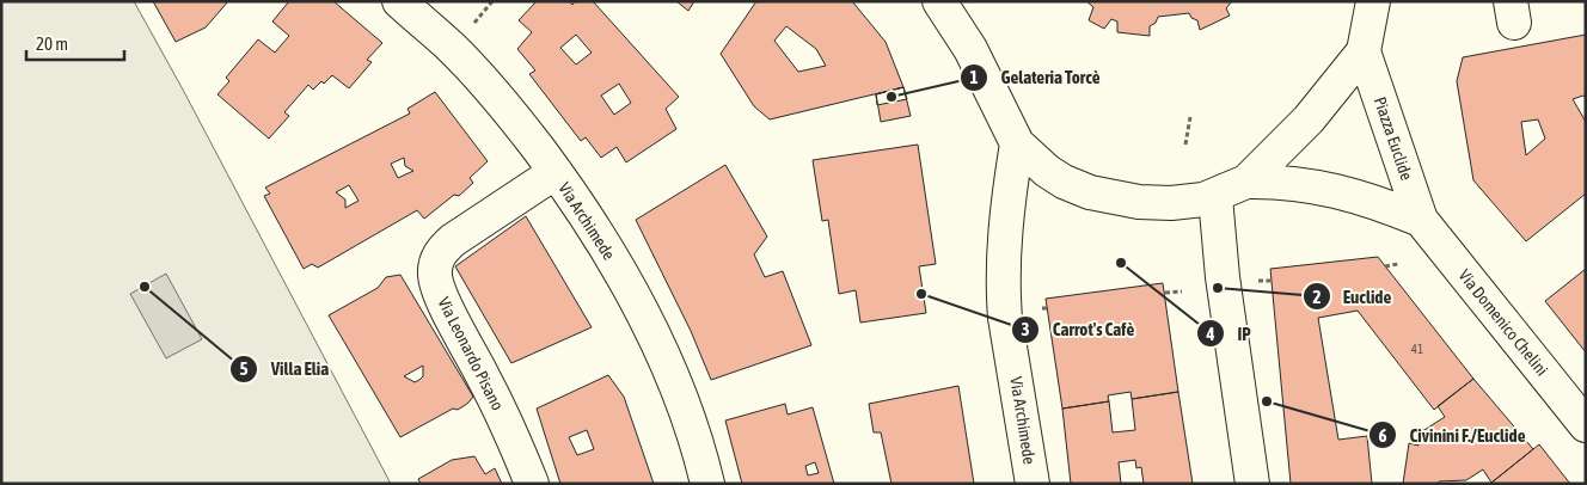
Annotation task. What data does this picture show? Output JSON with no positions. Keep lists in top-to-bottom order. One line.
{"streets":{"street":["Piazza Euclide","Via Archimede","Via Domenico Chelini","Via Leonardo Pisano"]},"crossings":[["Piazza Euclide","Via Domenico Chelini"],["Via Archimede","Via Leonardo Pisano"]],"places":["Gelateria Torcè","IP","Villa Elia","Euclide","Carrot's Cafè","Civinini F./Euclide"],"house_numbers":["41"],"scale_bar":"20 m"}
